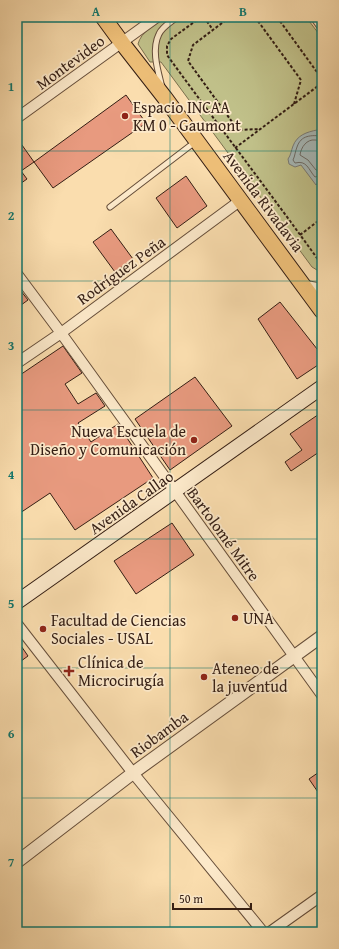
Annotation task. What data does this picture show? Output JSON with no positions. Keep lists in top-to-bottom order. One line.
{"streets":{"main road":["Avenida Rivadavia","Avenida Callao"],"street":["Montevideo","Rodríguez Peña","Bartolomé Mitre","Riobamba"]},"crossings":[["Montevideo","Avenida Rivadavia"],["Avenida Rivadavia","Rodríguez Peña"],["Rodríguez Peña","Bartolomé Mitre"],["Avenida Callao","Bartolomé Mitre"],["Bartolomé Mitre","Riobamba"]],"places":{"other":["Espacio INCAA KM 0 - Gaumont","Nueva Escuela de Diseño y Comunicación","UNA","Facultad de Ciencias Sociales - USAL","Ateneo de la juventud"],"health":["Clínica de Microcirugía"]},"scale_bar":"50 m","grid":{"columns":["A","B"],"rows":["1","2","3","4","5","6","7"]}}
